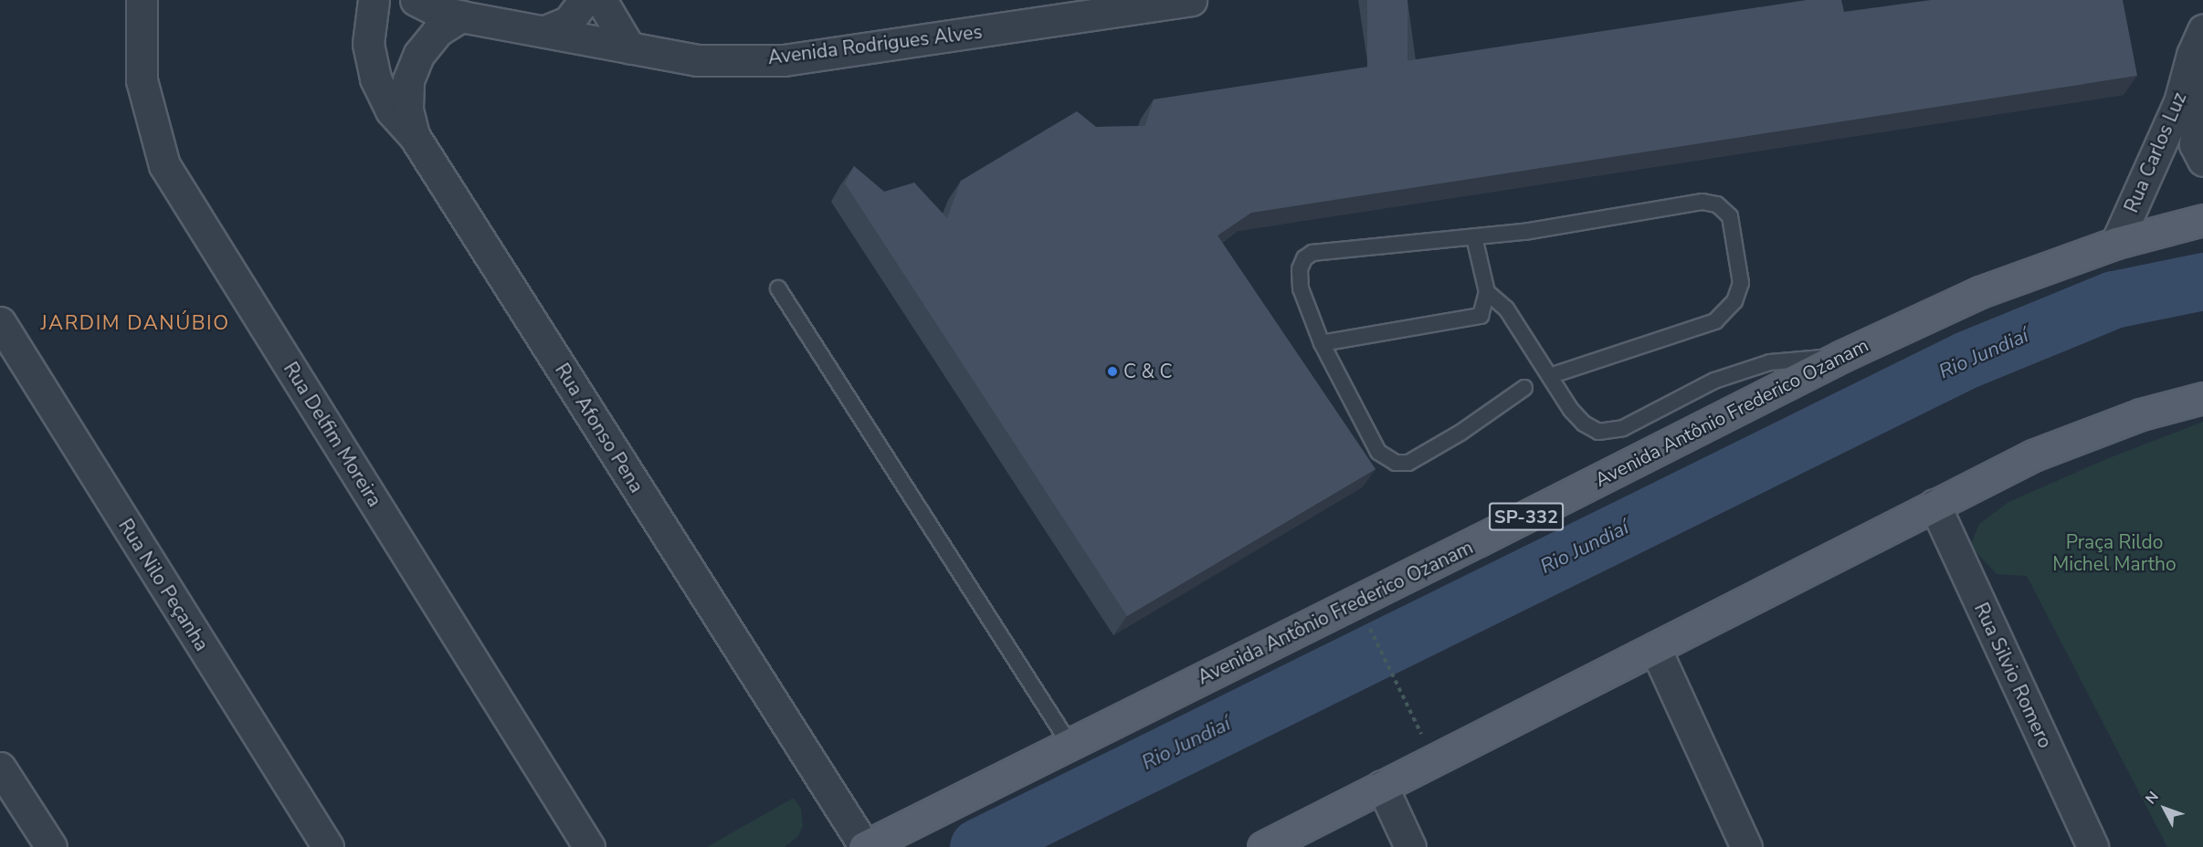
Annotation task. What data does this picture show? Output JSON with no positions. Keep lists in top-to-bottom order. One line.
{"streets":{"main road":["Avenida Antônio Frederico Ozanam","SP-332"],"street":["Avenida Rodrigues Alves","Rua Carlos Luz","Rua Afonso Pena","Rua Delfim Moreira","Rua Nilo Peçanha","Rua Silvio Romero"]},"crossings":[["Rua Carlos Luz","Avenida Antônio Frederico Ozanam"],["Avenida Antônio Frederico Ozanam","Rua Afonso Pena"]],"districts":["JARDIM DANÚBIO"],"water":["Rio Jundiaí"],"parks":["Praça Rildo Michel Martho"],"places":["C & C"],"north":"top left"}
